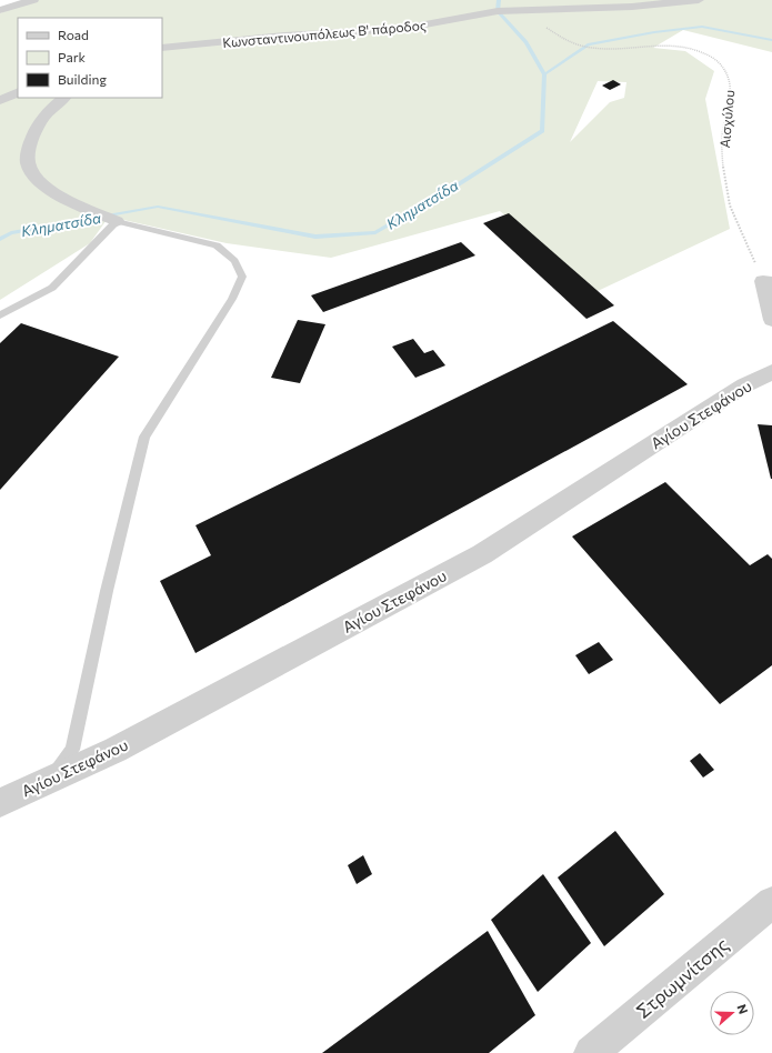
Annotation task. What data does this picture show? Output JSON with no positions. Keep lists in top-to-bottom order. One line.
{"streets":{"street":["Κωνσταντινουπόλεως Β' πάροδος","Αγίου Στεφάνου","Στρωμνίτσης"],"path":["Αισχύλου"]},"crossings":[["Κωνσταντινουπόλεως Β' πάροδος","Αισχύλου"]],"water":["Κληματσίδα"],"legend":["Road","Park","Building"],"north":"right"}
